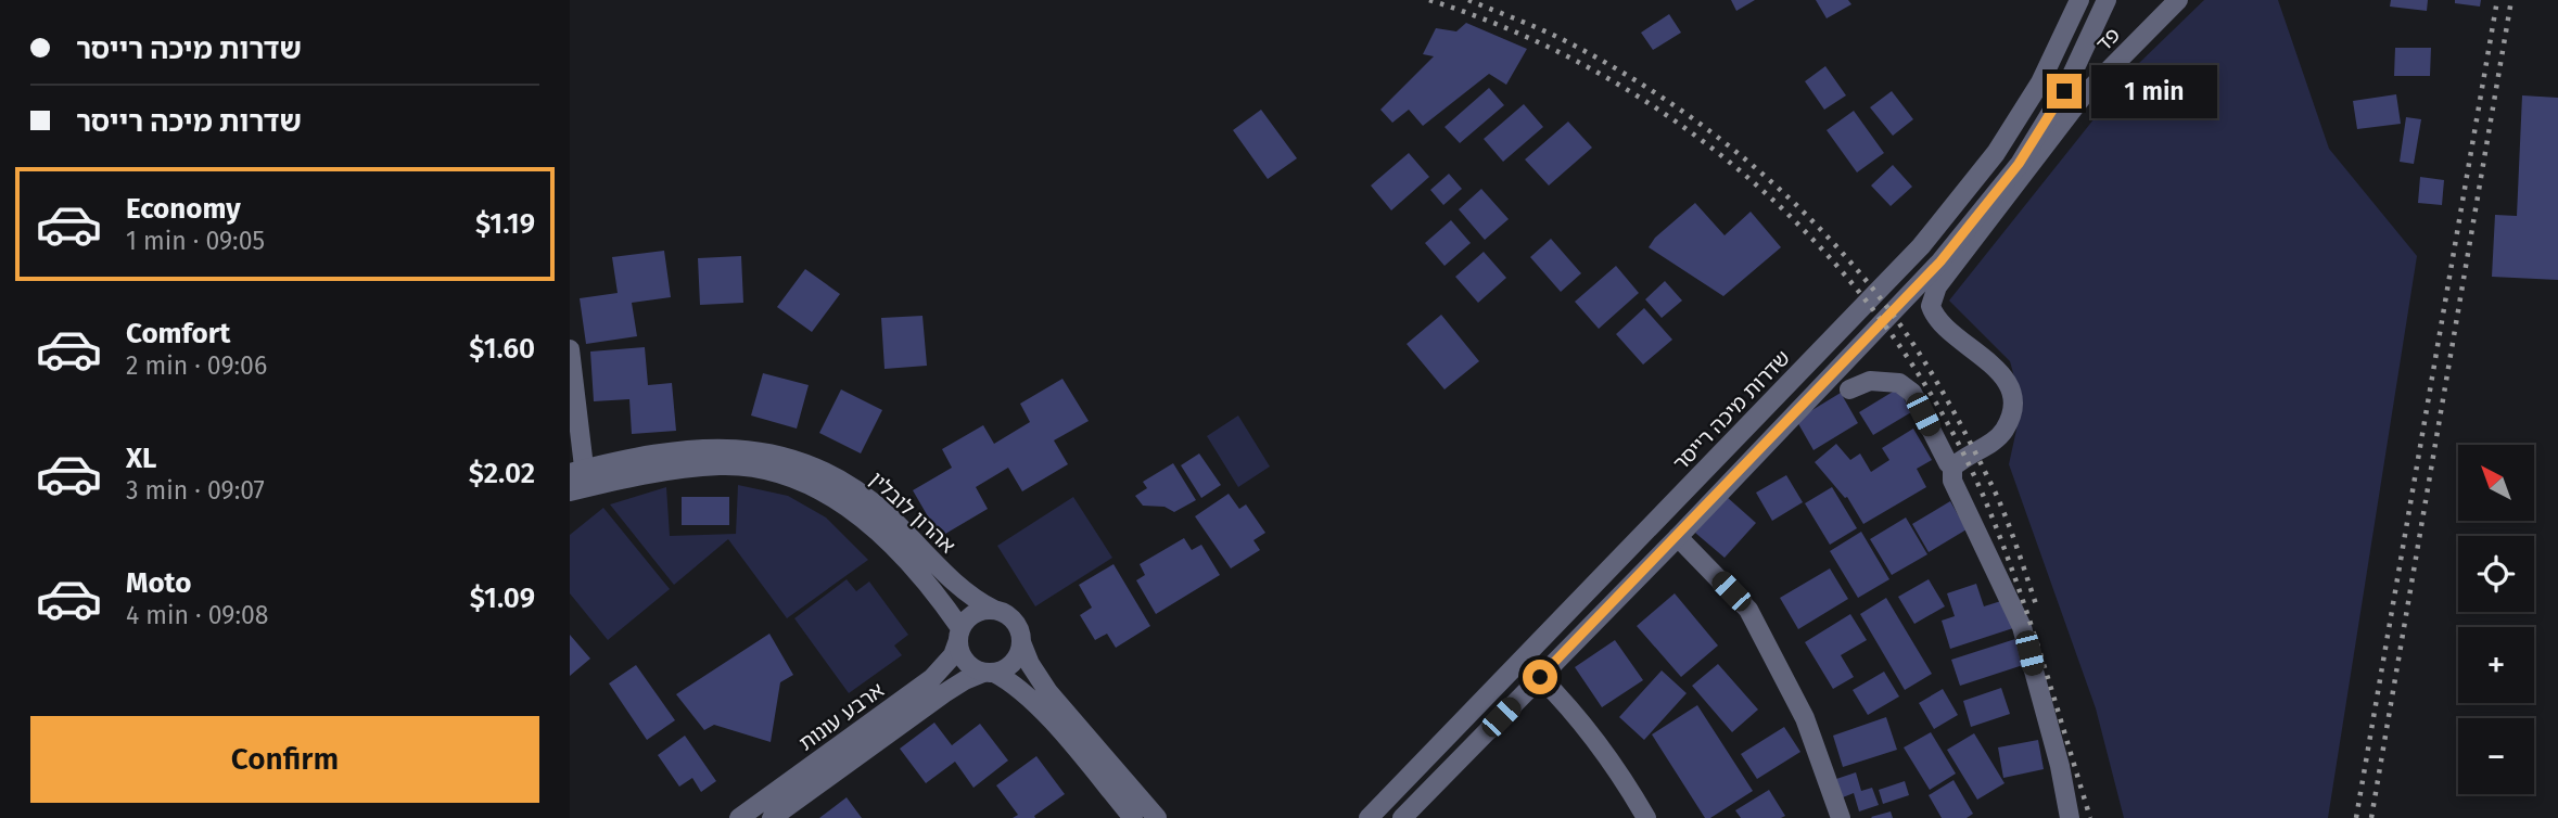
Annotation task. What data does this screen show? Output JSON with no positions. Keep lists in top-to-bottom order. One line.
{"streets":{"street":["פד","שדרות מיכה רייסר","אהרון לובלין","ארבע עונות"]},"crossings":[["אהרון לובלין","ארבע עונות"]],"north":"top left","page":{"banner":["שדרות מיכה רייסר","שדרות מיכה רייסר"],"bubble":"1 min","list":[{"name":"Economy","note":"1 min · 09:05","value":"$1.19"},{"name":"Comfort","note":"2 min · 09:06","value":"$1.60"},{"name":"XL","note":"3 min · 09:07","value":"$2.02"},{"name":"Moto","note":"4 min · 09:08","value":"$1.09"}],"map_buttons":["+","−"],"buttons":"Confirm"}}
